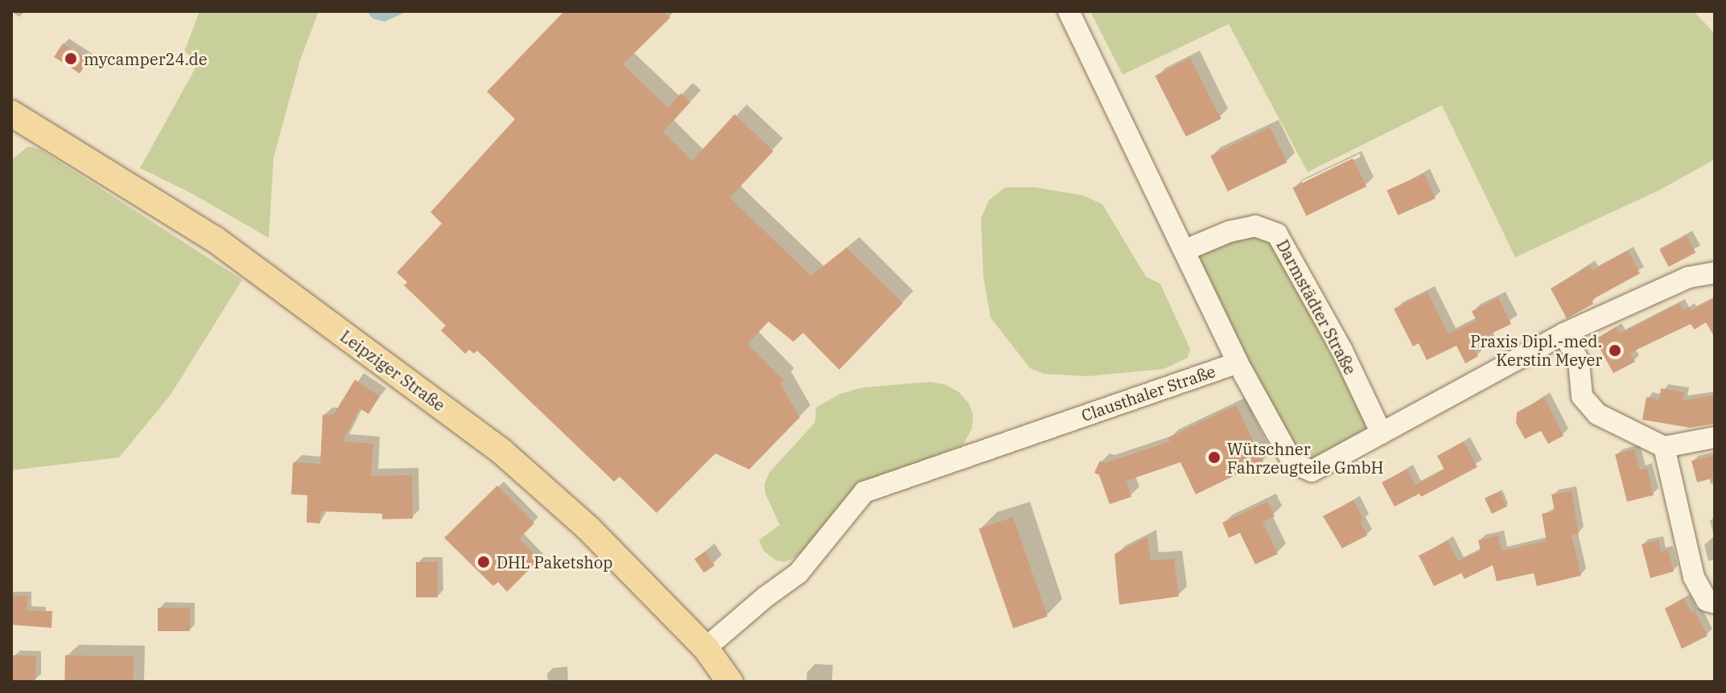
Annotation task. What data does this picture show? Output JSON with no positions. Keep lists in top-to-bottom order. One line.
{"streets":{"main road":["Leipziger Straße"],"street":["Darmstädter Straße","Clausthaler Straße"]},"crossings":[["Darmstädter Straße","Clausthaler Straße"],["Leipziger Straße","Clausthaler Straße"]],"places":["mycamper24.de","Praxis Dipl.-med. Kerstin Meyer","Wütschner Fahrzeugteile GmbH","DHL Paketshop"]}
